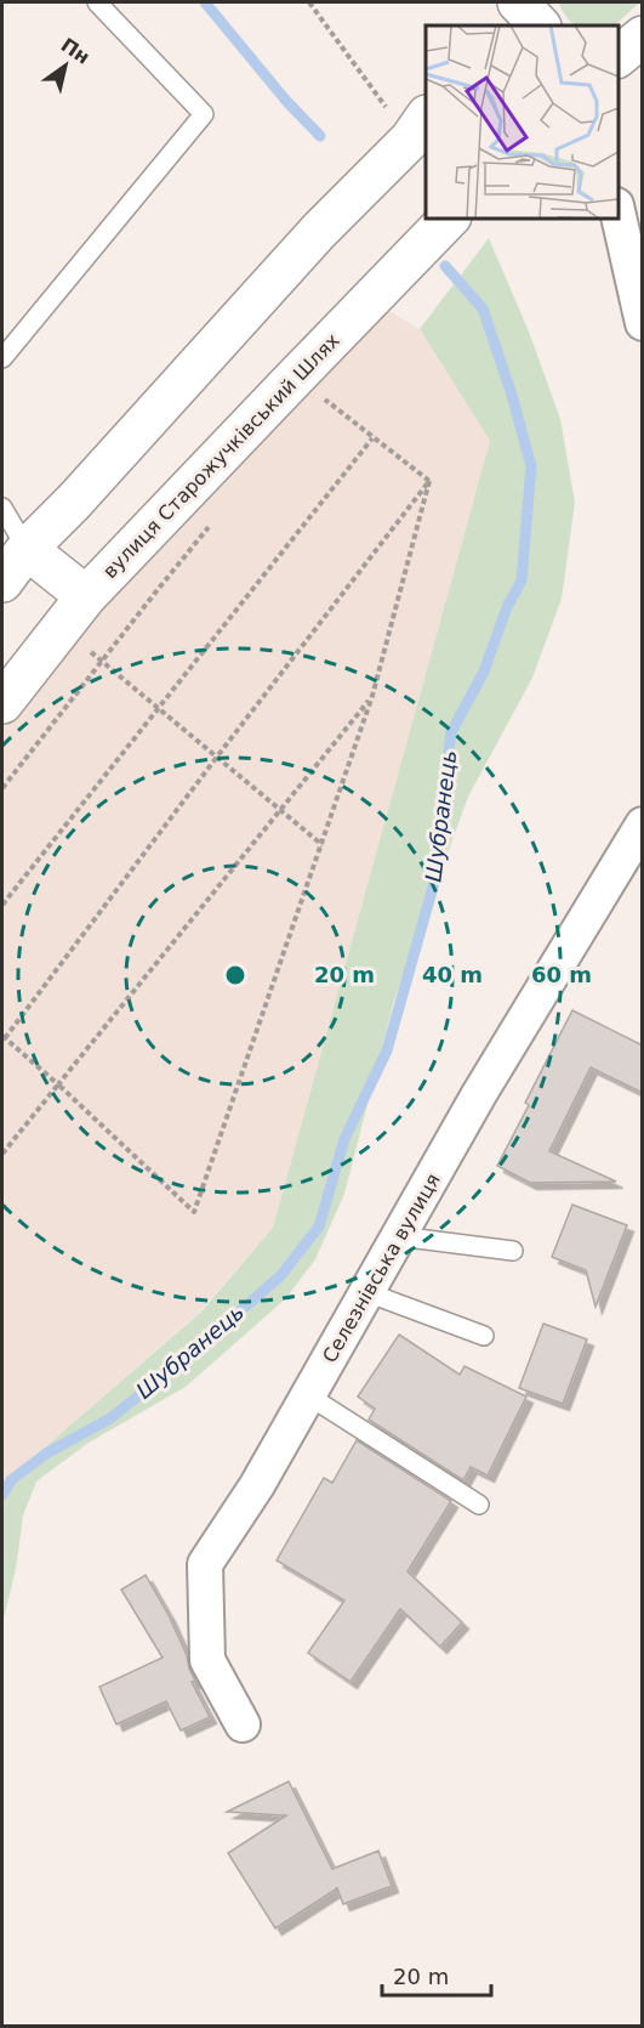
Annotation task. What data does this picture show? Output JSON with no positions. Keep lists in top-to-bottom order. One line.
{"streets":{"main road":["вулиця Старожучківський Шлях"],"street":["Селезнівська вулиця"]},"water":["Шубранець"],"scale_bar":"20 m","north":"top right","rings":["20 m","40 m","60 m"]}
